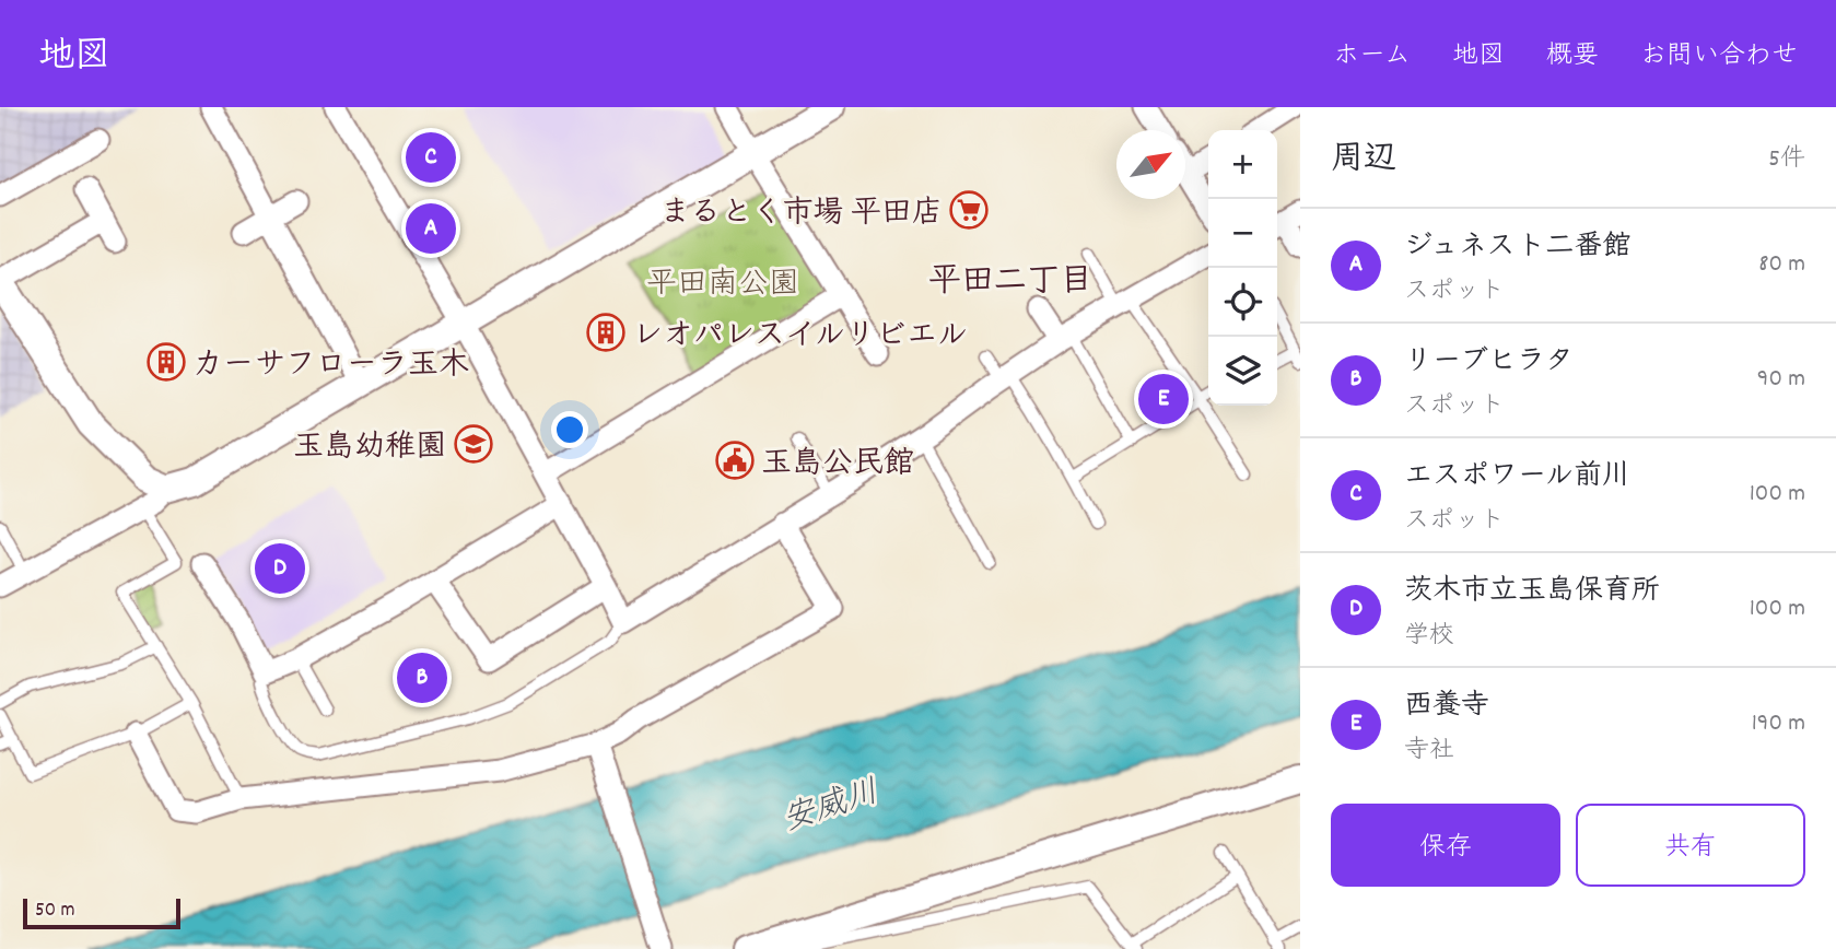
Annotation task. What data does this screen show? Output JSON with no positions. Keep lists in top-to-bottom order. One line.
{"districts":["平田二丁目"],"water":["安威川"],"parks":["平田南公園"],"places":{"supermarket":["まるとく市場 平田店"],"building":["レオパレスイルリビエル","カーサフローラ玉木"],"school or university":["玉島幼稚園"],"public building":["玉島公民館"]},"scale_bar":"50 m","north":"top right","page":{"header":"地図","nav":["ホーム","地図","概要","お問い合わせ"],"heading":["周辺","5件"],"pins":["C","A","E","D","B"],"map_buttons":["+","−"],"list":[{"mark":"A","name":"ジュネスト二番館","note":"スポット","value":"80 m"},{"mark":"B","name":"リーブヒラタ","note":"スポット","value":"90 m"},{"mark":"C","name":"エスポワール前川","note":"スポット","value":"100 m"},{"mark":"D","name":"茨木市立玉島保育所","note":"学校","value":"100 m"},{"mark":"E","name":"西養寺","note":"寺社","value":"190 m"}],"buttons":["保存","共有"],"scale":"50 m"}}
